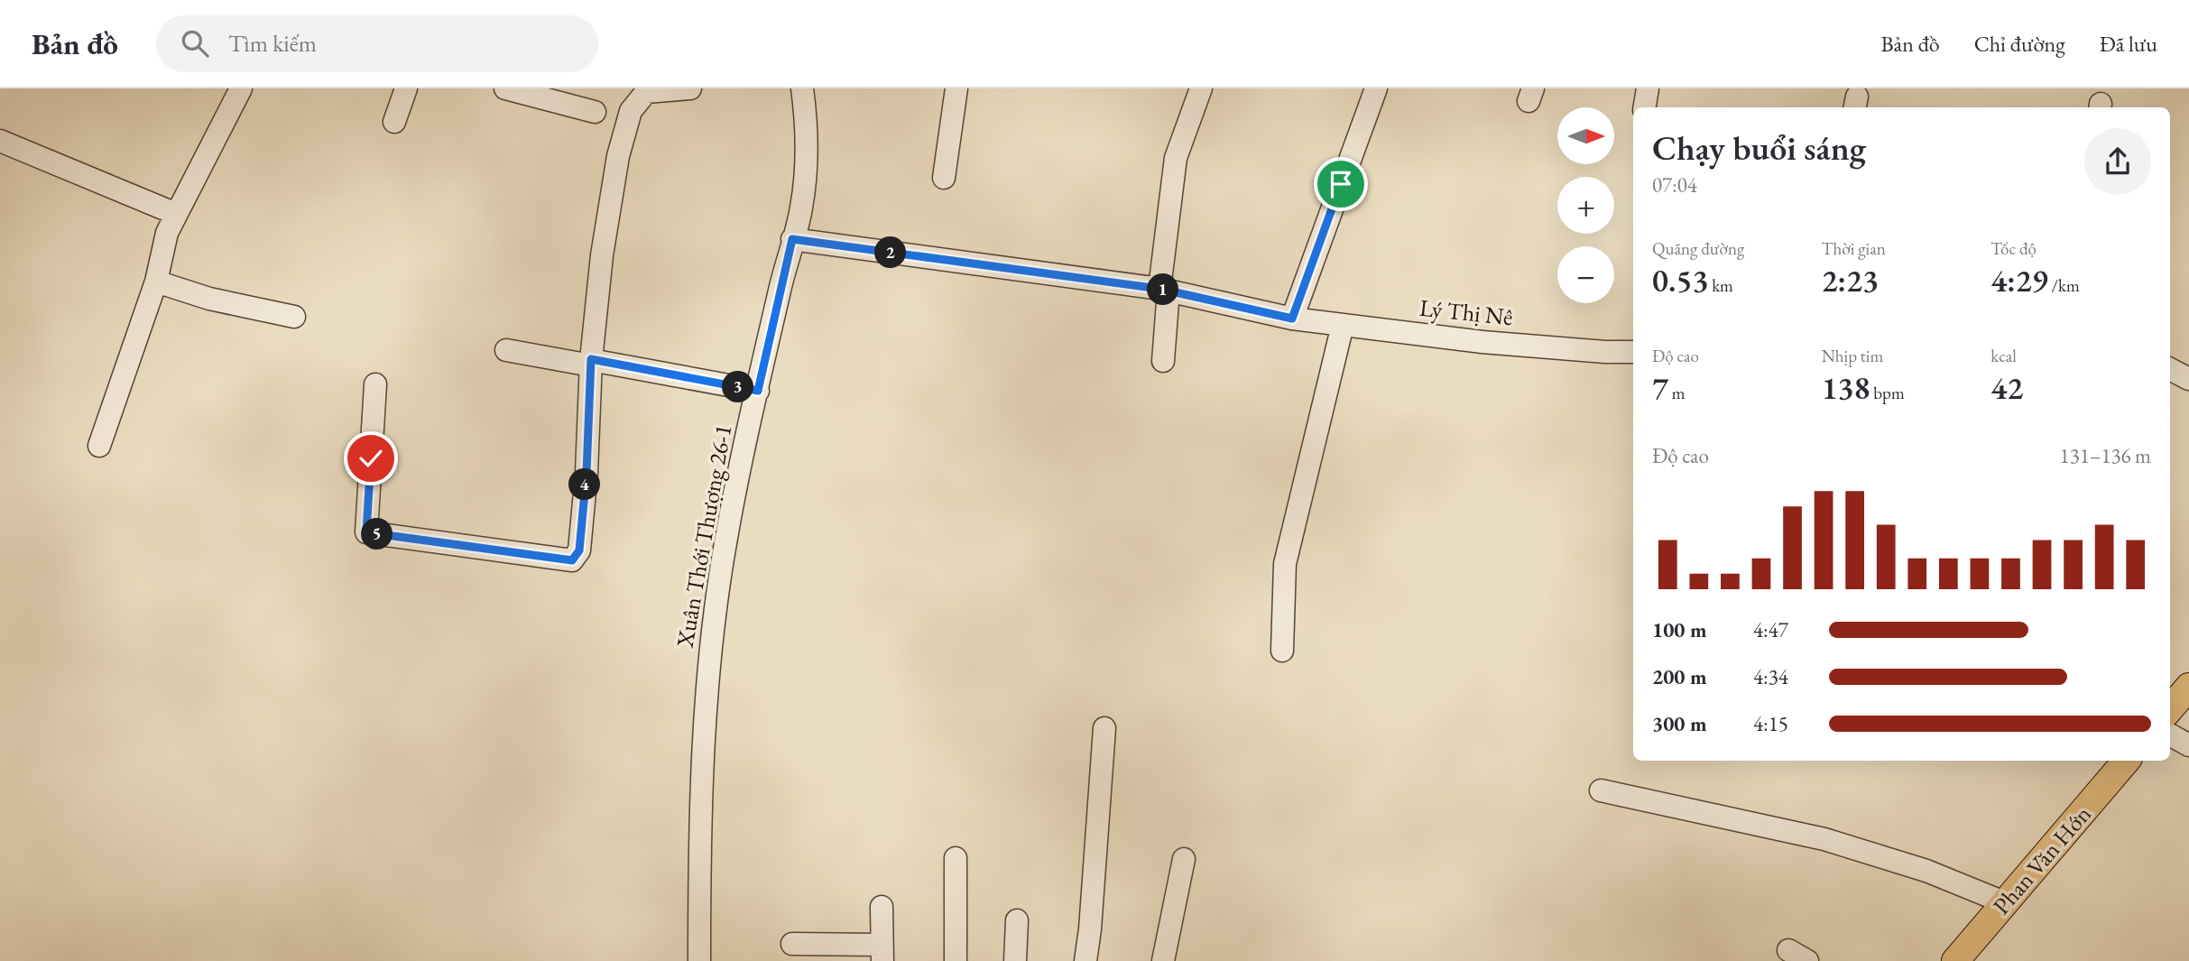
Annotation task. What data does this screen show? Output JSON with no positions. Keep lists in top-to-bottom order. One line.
{"streets":{"main road":["Phan Văn Hớn"],"street":["Lý Thị Nê","Xuân Thới Thượng 26-1"]},"crossings":[["Lý Thị Nê","Xuân Thới Thượng 26-1"]],"north":"right","page":{"header":"Bản đồ","search":"Tìm kiếm","nav":["Bản đồ","Chỉ đường","Đã lưu"],"map_buttons":["+","−"],"heading":["Chạy buổi sáng","07:04"],"stats":[["Quãng đường","0.53 km"],["Thời gian","2:23"],["Tốc độ","4:29 /km"],["Độ cao","7 m"],["Nhịp tim","138 bpm"],["kcal","42"]],"pins":["2","1","3","4","5"],"chart":["Độ cao","131–136 m"],"list":[{"name":"100 m","note":"4:47"},{"name":"200 m","note":"4:34"},{"name":"300 m","note":"4:15"}]}}
